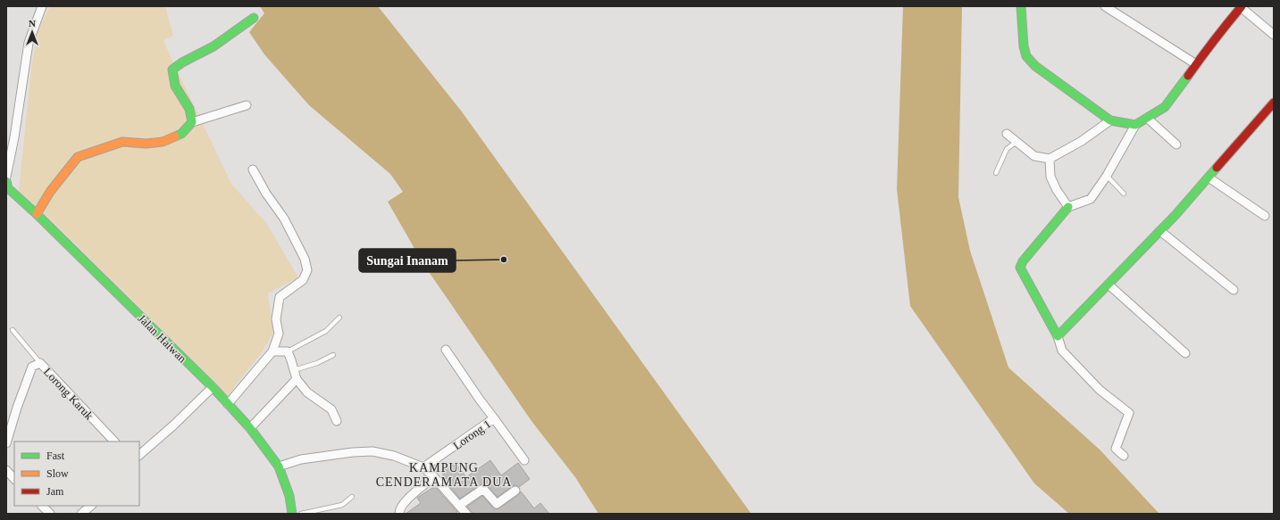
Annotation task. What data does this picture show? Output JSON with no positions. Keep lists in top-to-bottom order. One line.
{"streets":{"street":["Jalan Haiwan","Lorong Karuk","Lorong 1"]},"districts":["KAMPUNG CENDERAMATA DUA"],"places":["Sungai Inanam"],"legend":["Fast","Slow","Jam"],"north":"top"}
